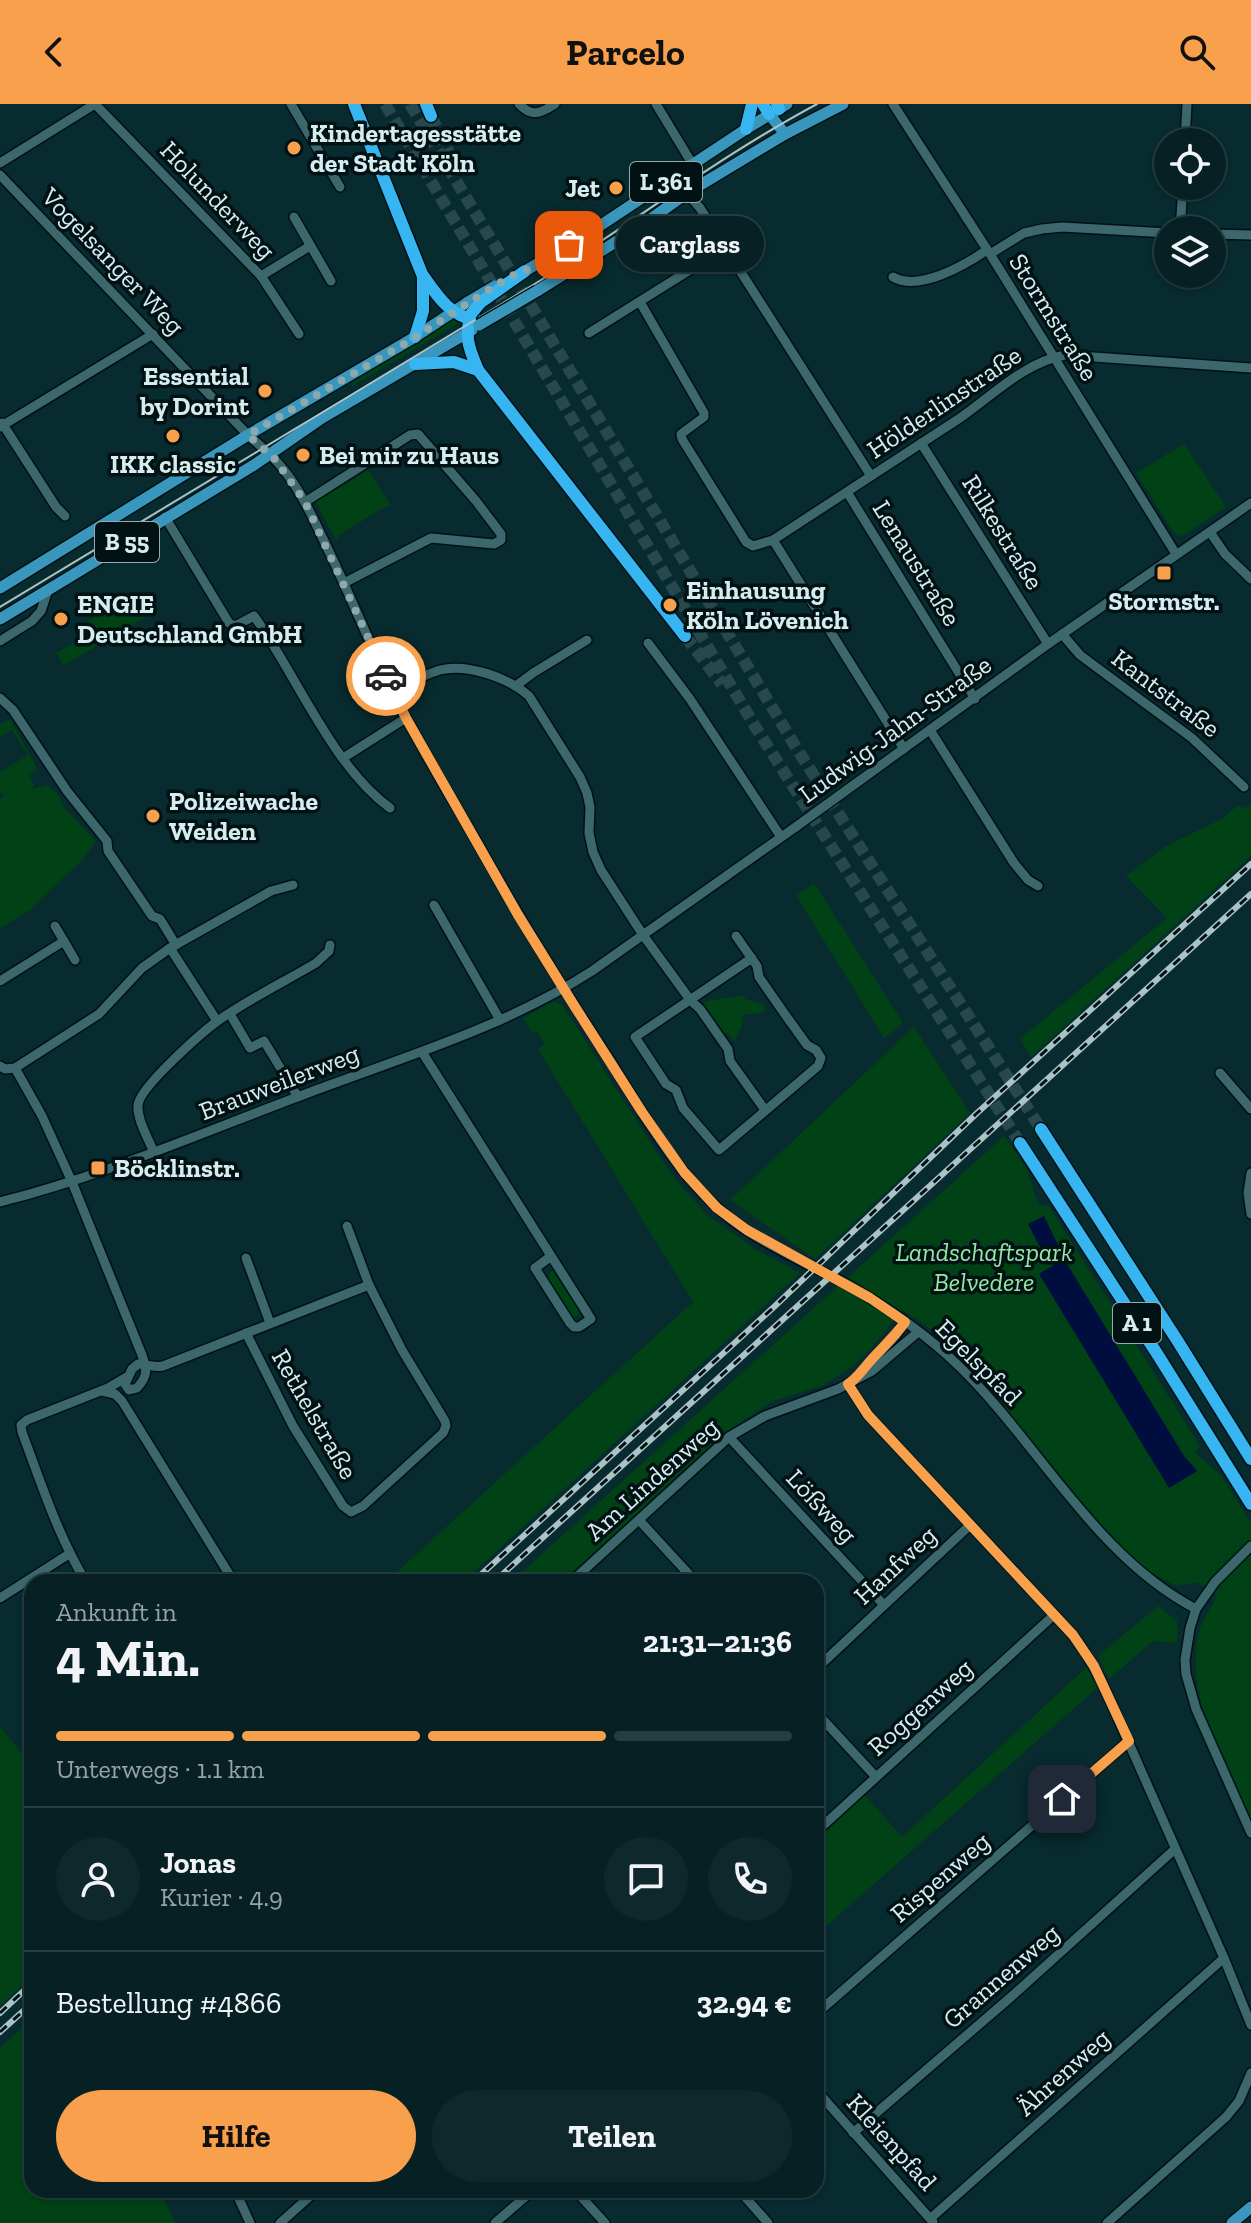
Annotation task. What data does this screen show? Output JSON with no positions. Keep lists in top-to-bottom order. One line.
{"streets":{"highway":["A 1"],"main road":["L 361","B 55"],"street":["Holunderweg","Vogelsanger Weg","Stormstraße","Hölderlinstraße","Rilkestraße","Lenaustraße","Kantstraße","Ludwig-Jahn-Straße","Brauweilerweg","Egelspfad","Rethelstraße","Am Lindenweg","Lößweg","Hanfweg","Roggenweg","Rispenweg","Grannenweg","Ährenweg","Kleienpfad"]},"crossings":[["Vogelsanger Weg","B 55"],["Vogelsanger Weg","Ludwig-Jahn-Straße"],["Vogelsanger Weg","Brauweilerweg"],["Vogelsanger Weg","Egelspfad"],["Stormstraße","Hölderlinstraße"],["Stormstraße","Ludwig-Jahn-Straße"],["Hölderlinstraße","Rilkestraße"],["Hölderlinstraße","Lenaustraße"],["Rilkestraße","Ludwig-Jahn-Straße"],["Lenaustraße","Ludwig-Jahn-Straße"],["Kantstraße","Ludwig-Jahn-Straße"],["Ludwig-Jahn-Straße","Brauweilerweg"],["Ludwig-Jahn-Straße","Egelspfad"],["Brauweilerweg","Egelspfad"],["Egelspfad","Am Lindenweg"],["Am Lindenweg","Lößweg"],["Lößweg","Hanfweg"],["Grannenweg","Kleienpfad"],["Ährenweg","Kleienpfad"]],"parks":["Landschaftspark Belvedere"],"places":{"other":["Kindertagesstätte der Stadt Köln","Jet","Carglass","Essential by Dorint","IKK classic","Bei mir zu Haus","Einhausung Köln Lövenich","ENGIE Deutschland GmbH","Polizeiwache Weiden"],"transit":["Stormstr.","Böcklinstr."]},"page":{"header":"Parcelo","bubble":"Carglass","heading":["4 Min.","Ankunft in","21:31–21:36"],"panel":["Jonas","Kurier · 4.9","Bestellung #4866","32.94 €"],"bar":"Unterwegs · 1.1 km","buttons":["Hilfe","Teilen"]}}
